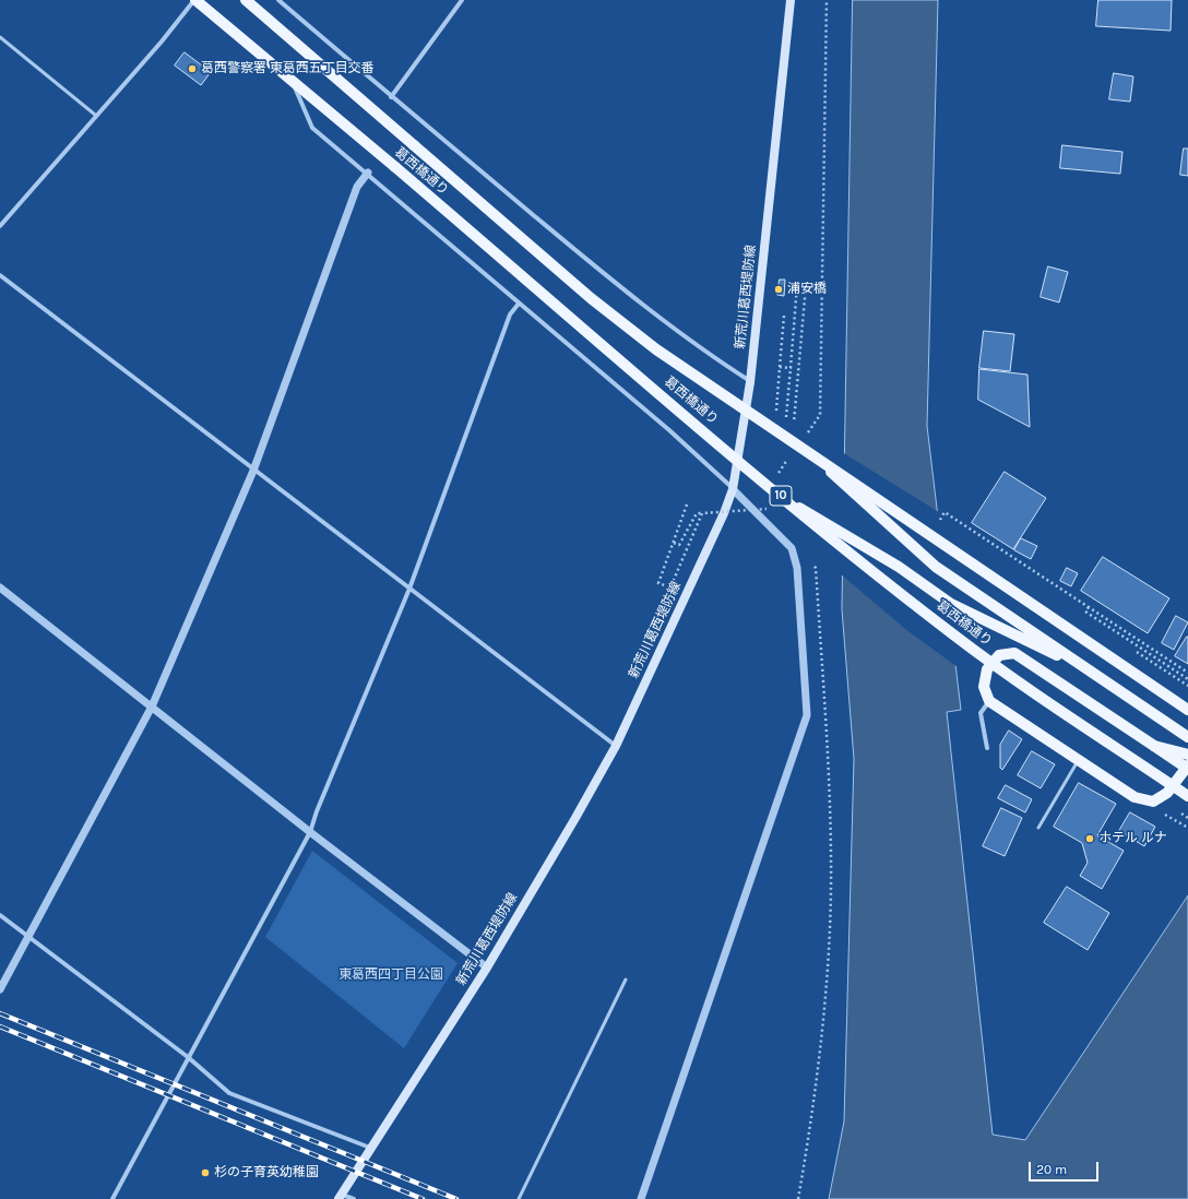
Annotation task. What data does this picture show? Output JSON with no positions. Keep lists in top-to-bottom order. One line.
{"streets":{"main road":["葛西橋通り","新荒川葛西堤防線","10"]},"parks":["東葛西四丁目公園"],"places":["葛西警察署 東葛西五丁目交番","浦安橋","ホテル ルナ","杉の子育英幼稚園"],"scale_bar":"20 m"}
